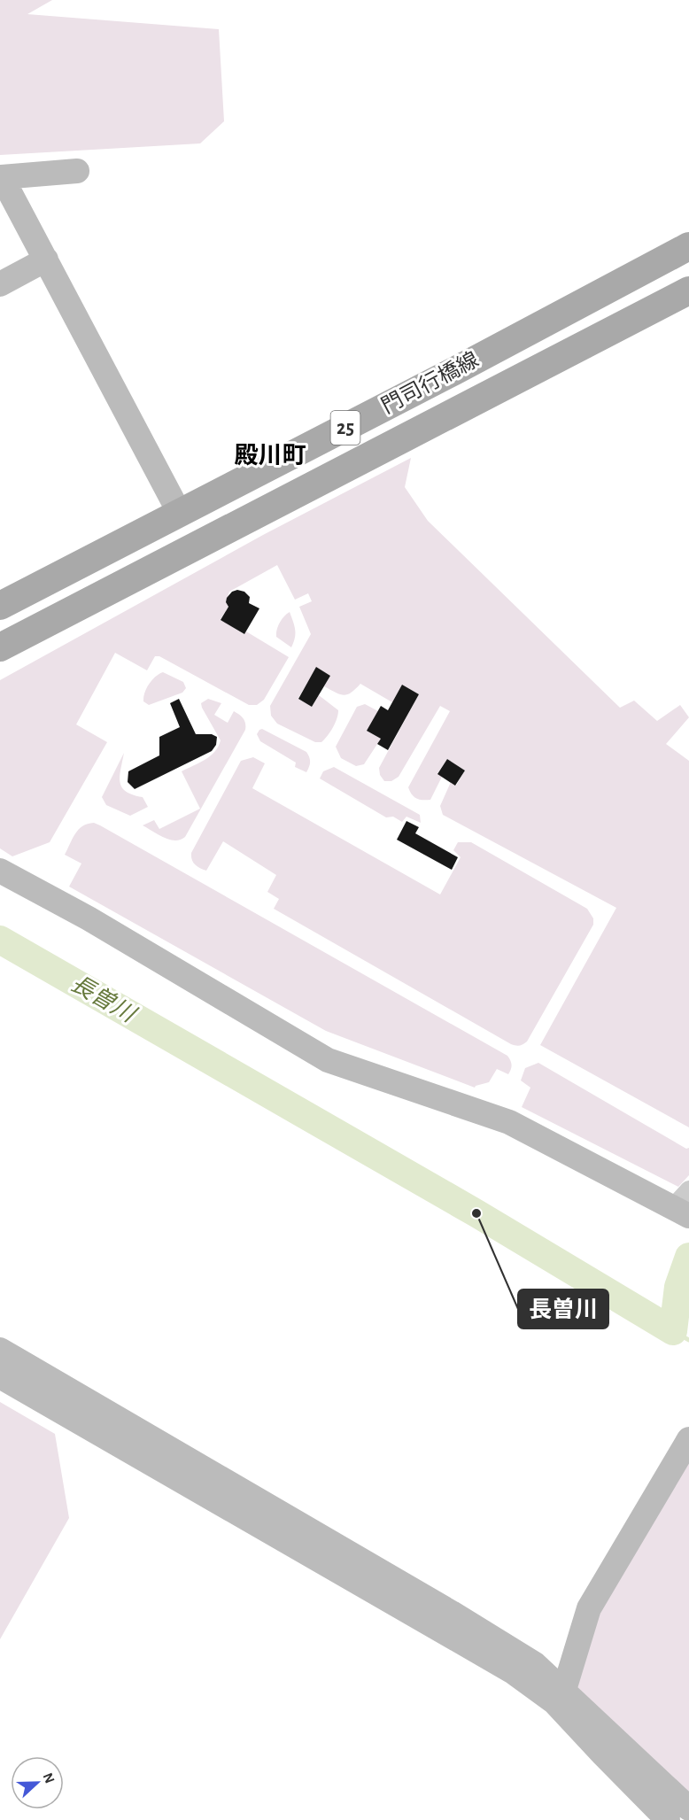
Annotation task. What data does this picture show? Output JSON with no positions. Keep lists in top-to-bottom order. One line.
{"streets":{"main road":["門司行橋線","25"]},"districts":["殿川町"],"water":["長曽川"],"places":["長曽川"],"north":"right"}
